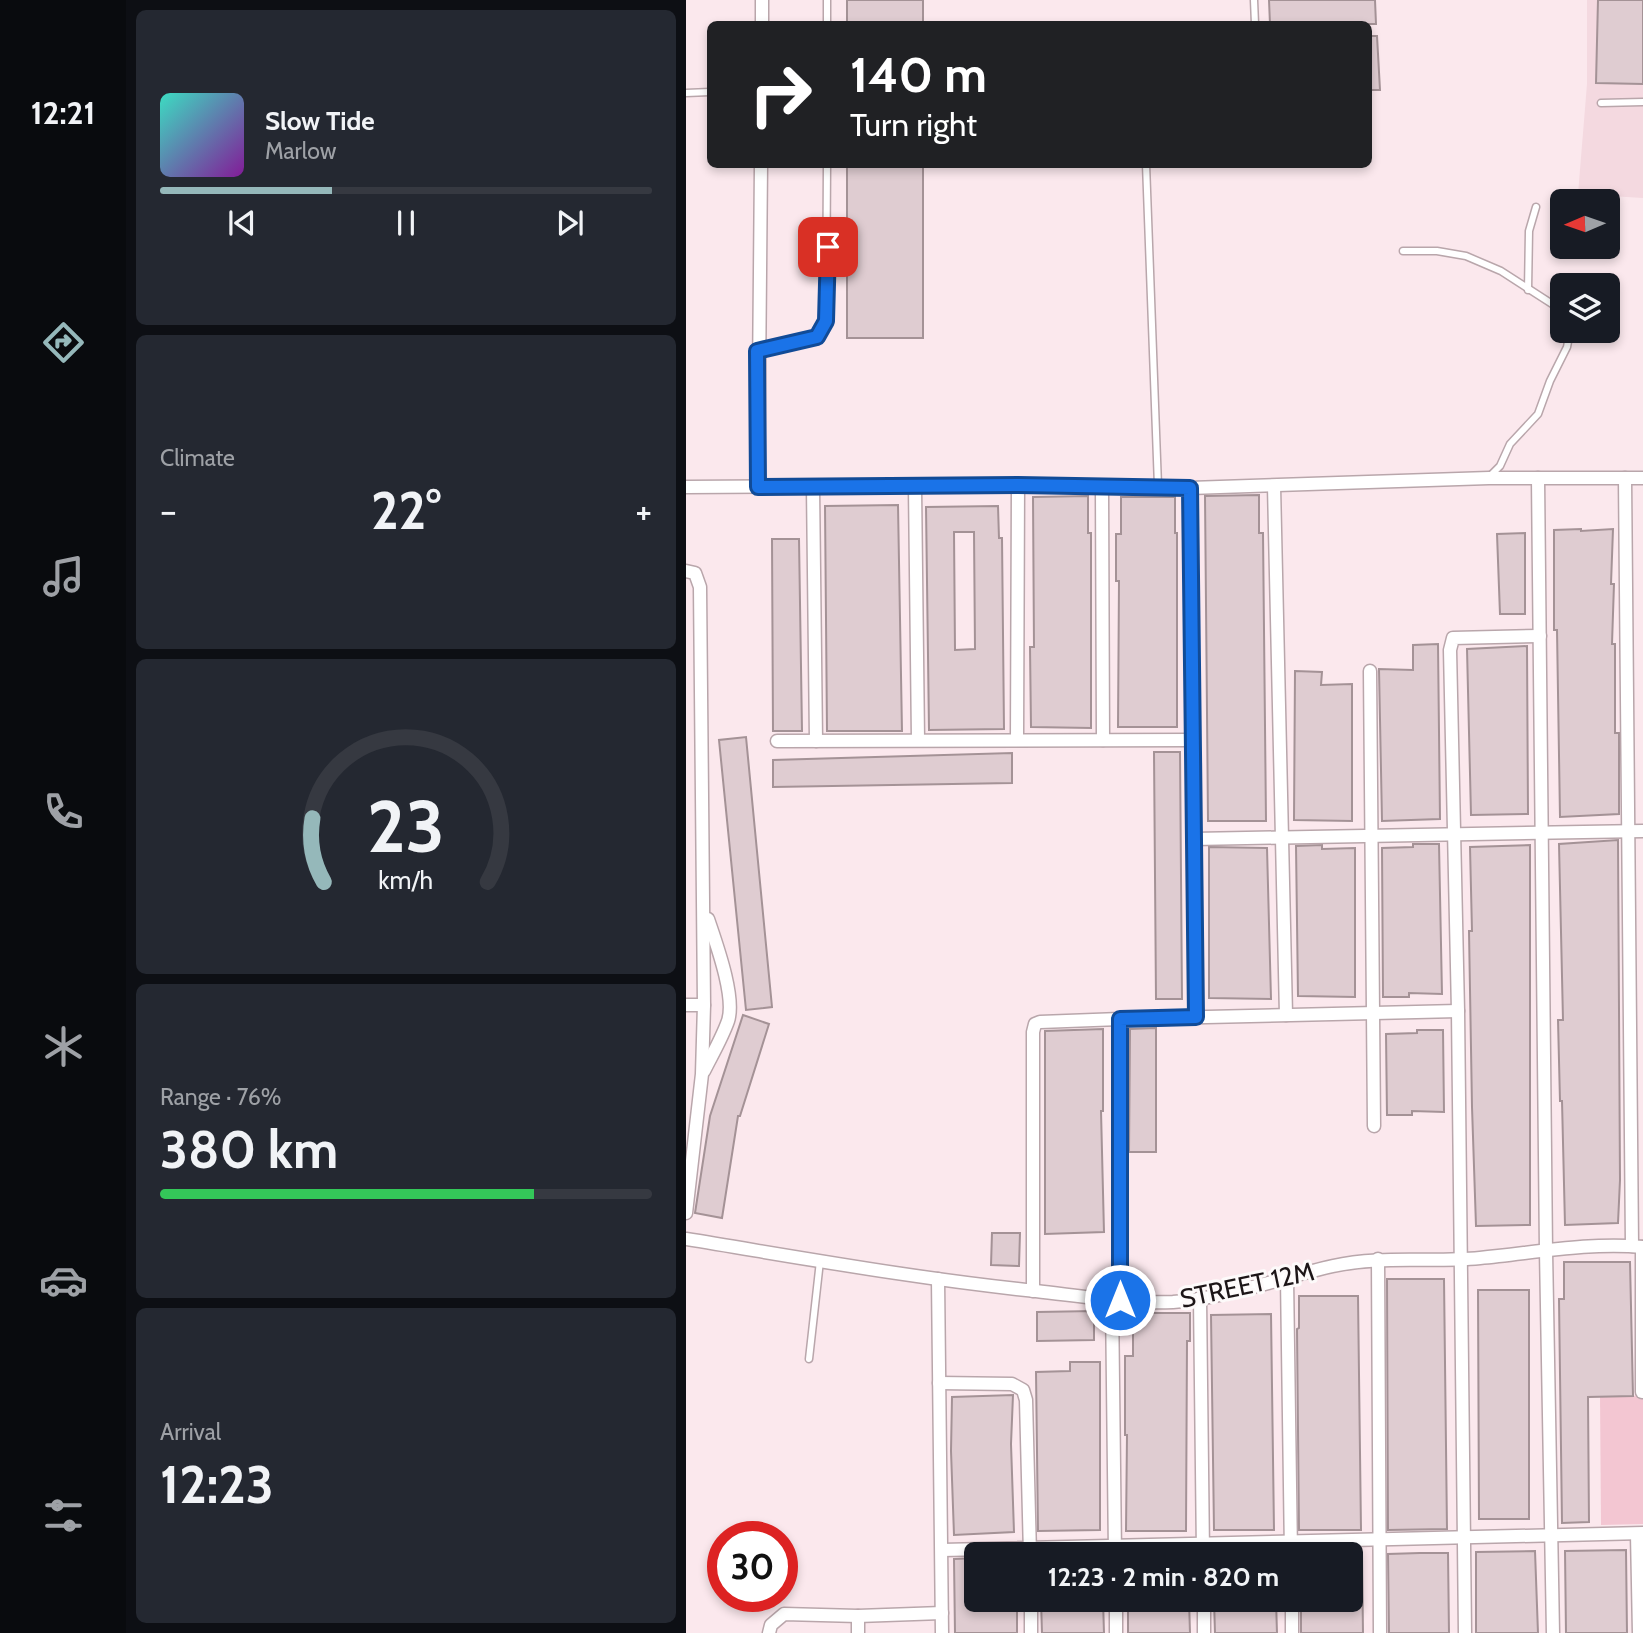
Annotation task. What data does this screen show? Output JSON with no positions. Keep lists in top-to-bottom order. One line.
{"streets":{"street":["STREET 12M"]},"north":"left","page":{"tabs":"12:21","turn":["140 m","Turn right"],"song":["Slow Tide","Marlow"],"tile":["Climate",["Range · 76%","380 km"],["Arrival","12:23"]],"heat":["−","22°","+"],"limit":"30","trip":"12:23 · 2 min · 820 m","gauge":["23","km/h"]}}
